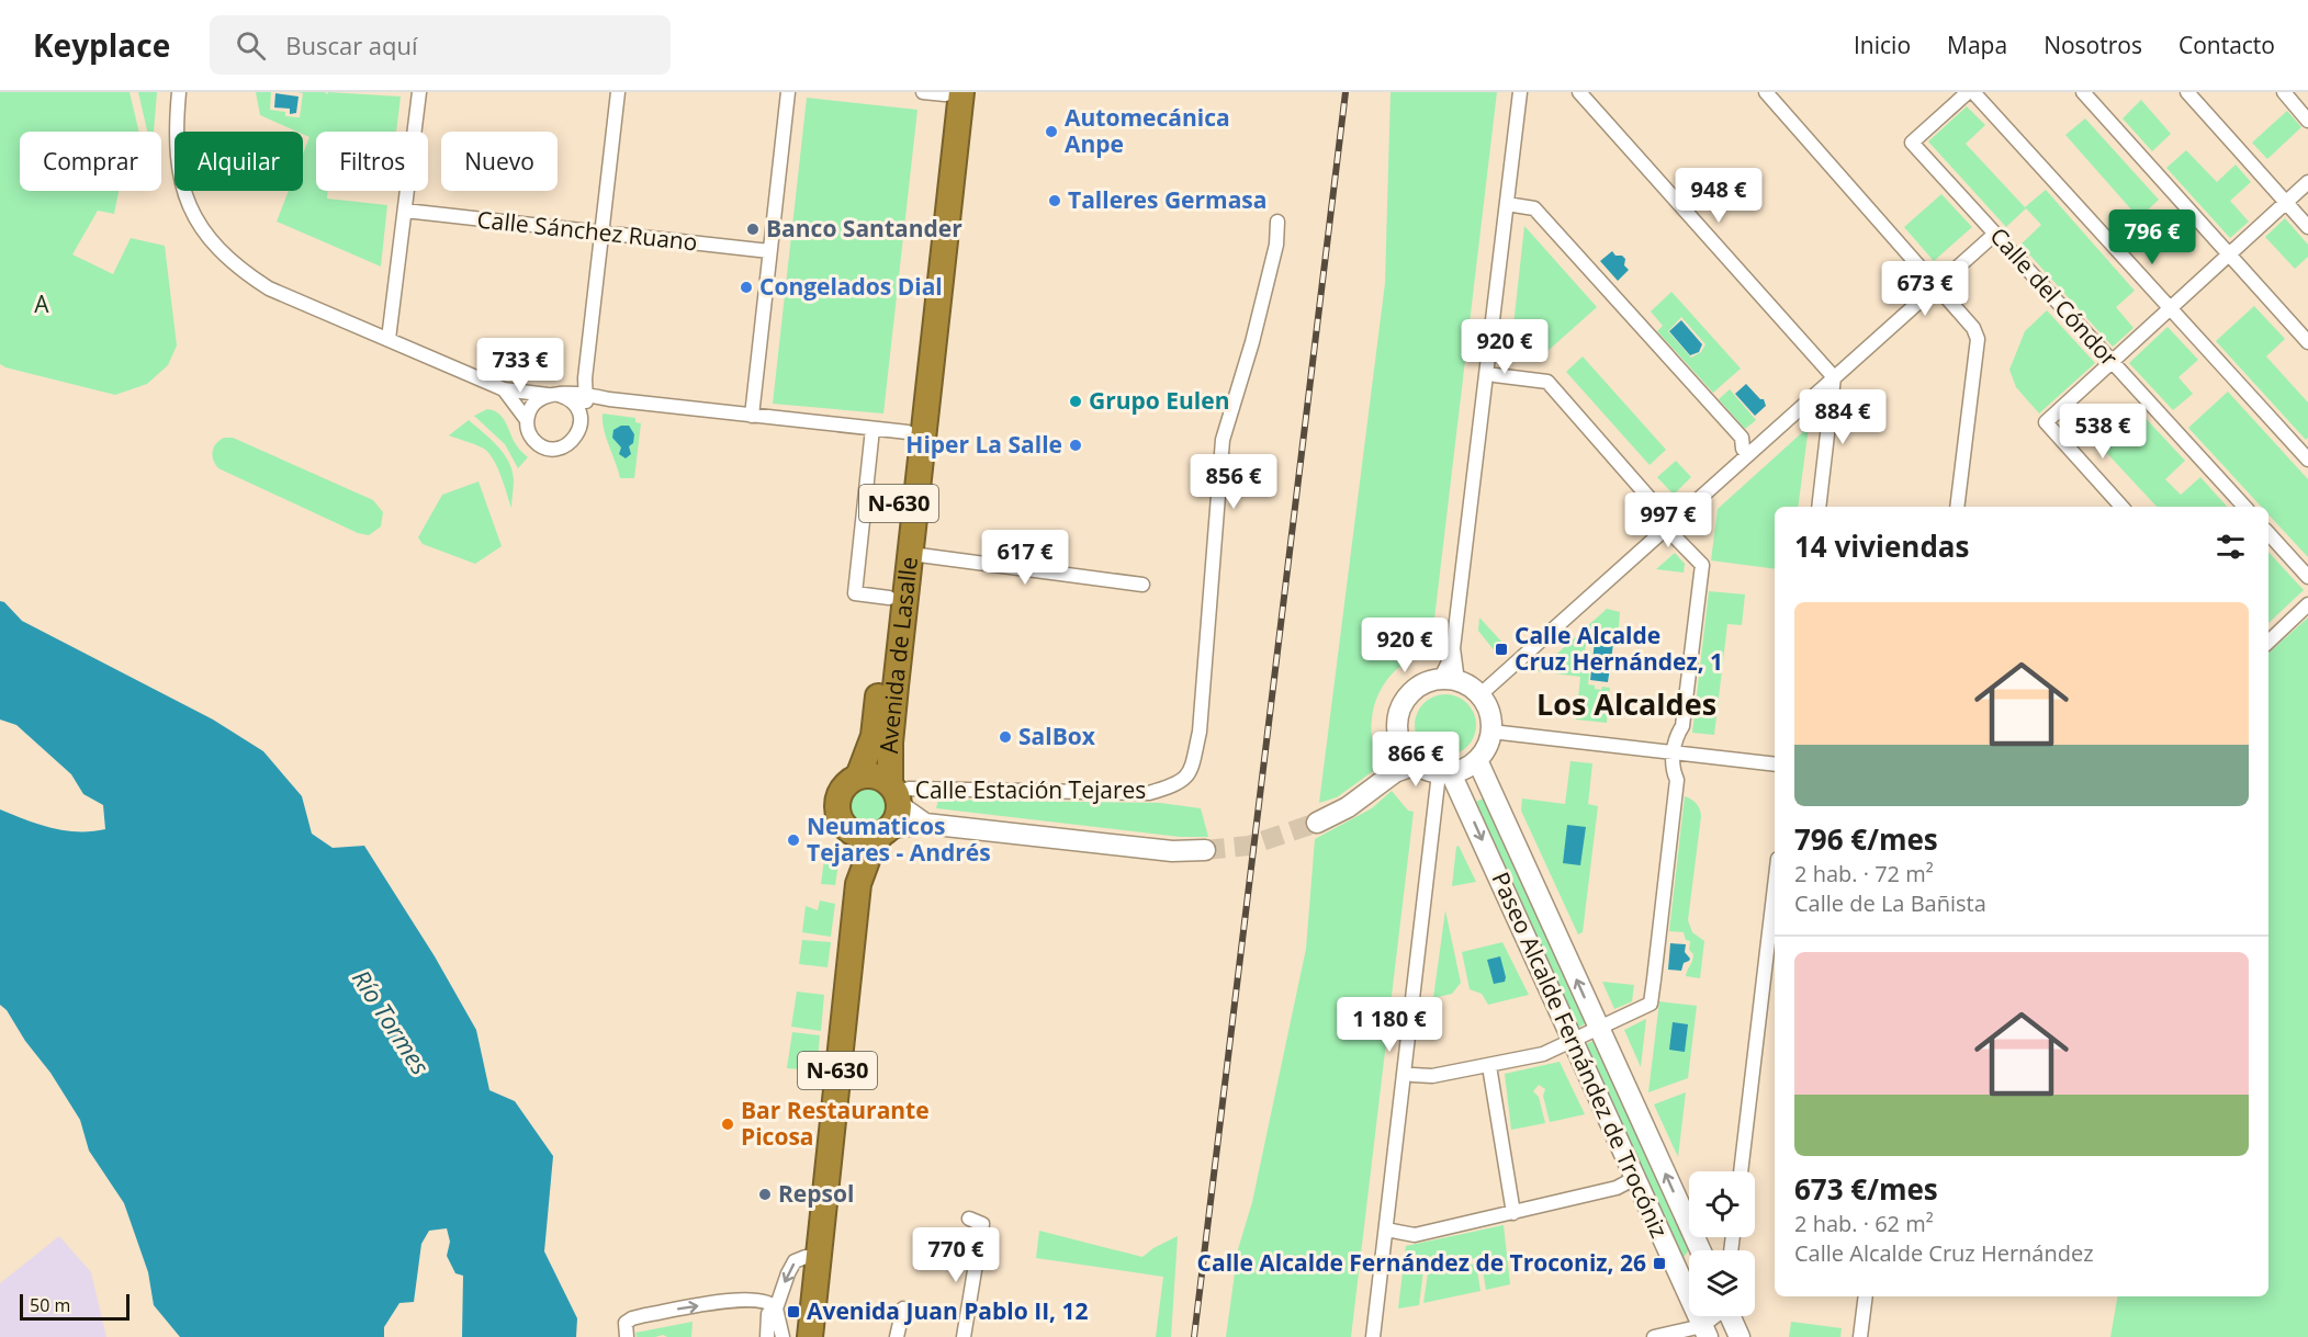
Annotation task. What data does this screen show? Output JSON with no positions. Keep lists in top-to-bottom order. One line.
{"streets":{"highway":["N-630","Avenida de Lasalle"],"main road":["Paseo Alcalde Fernández de Trocóniz"],"street":["Calle Sánchez Ruano","Calle del Cóndor","Calle Estación Tejares"]},"crossings":[["N-630","Avenida de Lasalle"],["N-630","Calle Estación Tejares"],["Avenida de Lasalle","Calle Estación Tejares"]],"districts":["Los Alcaldes"],"water":["Río Tormes"],"parks":["A"],"places":{"other":["Automecánica Anpe","Talleres Germasa","Banco Santander","Congelados Dial","Grupo Eulen","Hiper La Salle","SalBox","Neumaticos Tejares - Andrés","Bar Restaurante Picosa","Repsol"],"transit":["Calle Alcalde Cruz Hernández, 1","Calle Alcalde Fernández de Troconiz, 26","Avenida Juan Pablo II, 12"]},"scale_bar":"50 m","page":{"header":"Keyplace","search":"Buscar aquí","nav":["Inicio","Mapa","Nosotros","Contacto"],"chip":["Comprar","Alquilar","Filtros","Nuevo"],"price":["948 €","796 €","673 €","920 €","733 €","884 €","538 €","856 €","997 €","617 €","920 €","866 €","1 180 €","770 €"],"heading":"14 viviendas","list":[{"name":"796 €/mes","note":"2 hab. · 72 m² · Calle de La Bañista"},{"name":"673 €/mes","note":"2 hab. · 62 m² · Calle Alcalde Cruz Hernández"}],"scale":"50 m"}}
